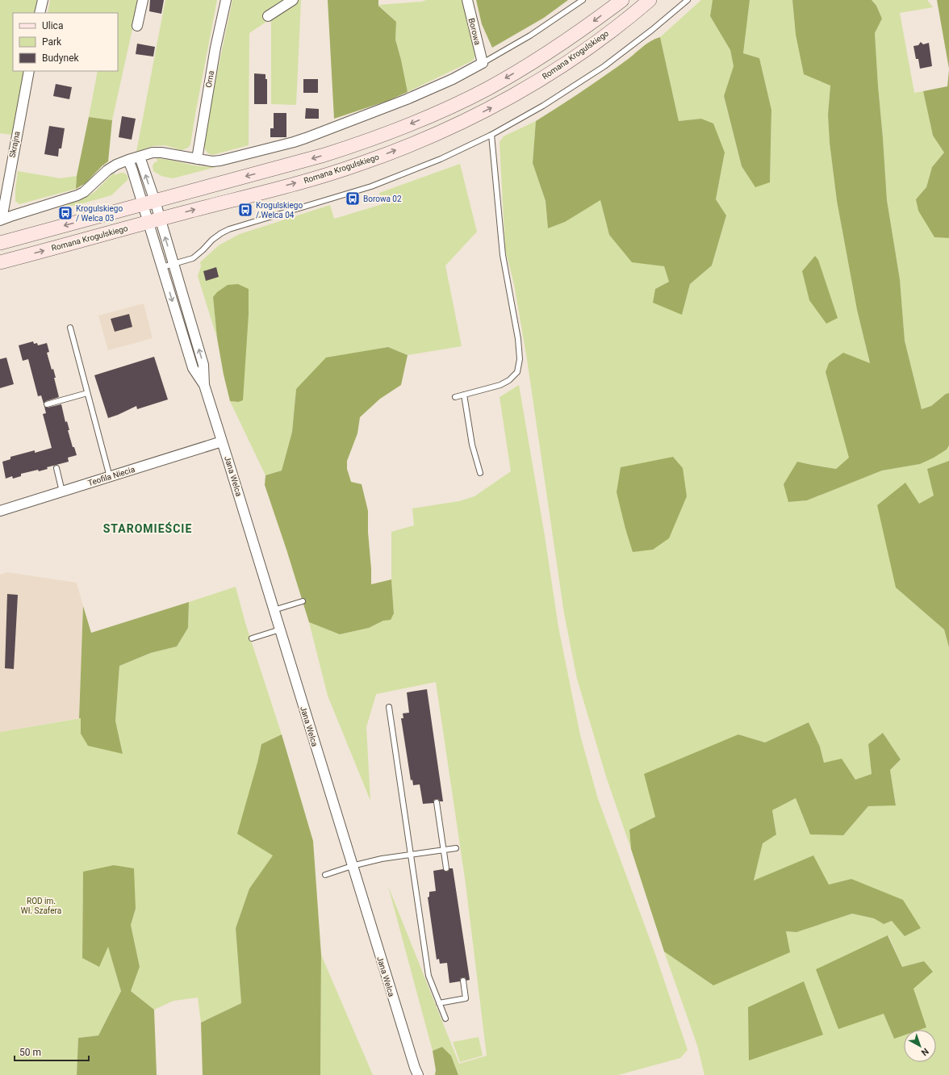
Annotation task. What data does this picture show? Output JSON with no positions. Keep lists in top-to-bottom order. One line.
{"streets":{"main road":["Romana Krogulskiego"],"street":["Borowa","Orna","Skrajna","Teofila Niecia","Jana Welca"]},"crossings":[["Romana Krogulskiego","Jana Welca"],["Teofila Niecia","Jana Welca"]],"districts":["STAROMIEŚCIE"],"parks":["ROD im. Wł. Szafera"],"places":{"bus stop":["Borowa 02","Krogulskiego / Welca 04","Krogulskiego / Welca 03"]},"legend":["Ulica","Park","Budynek"],"scale_bar":"50 m","north":"bottom right"}
